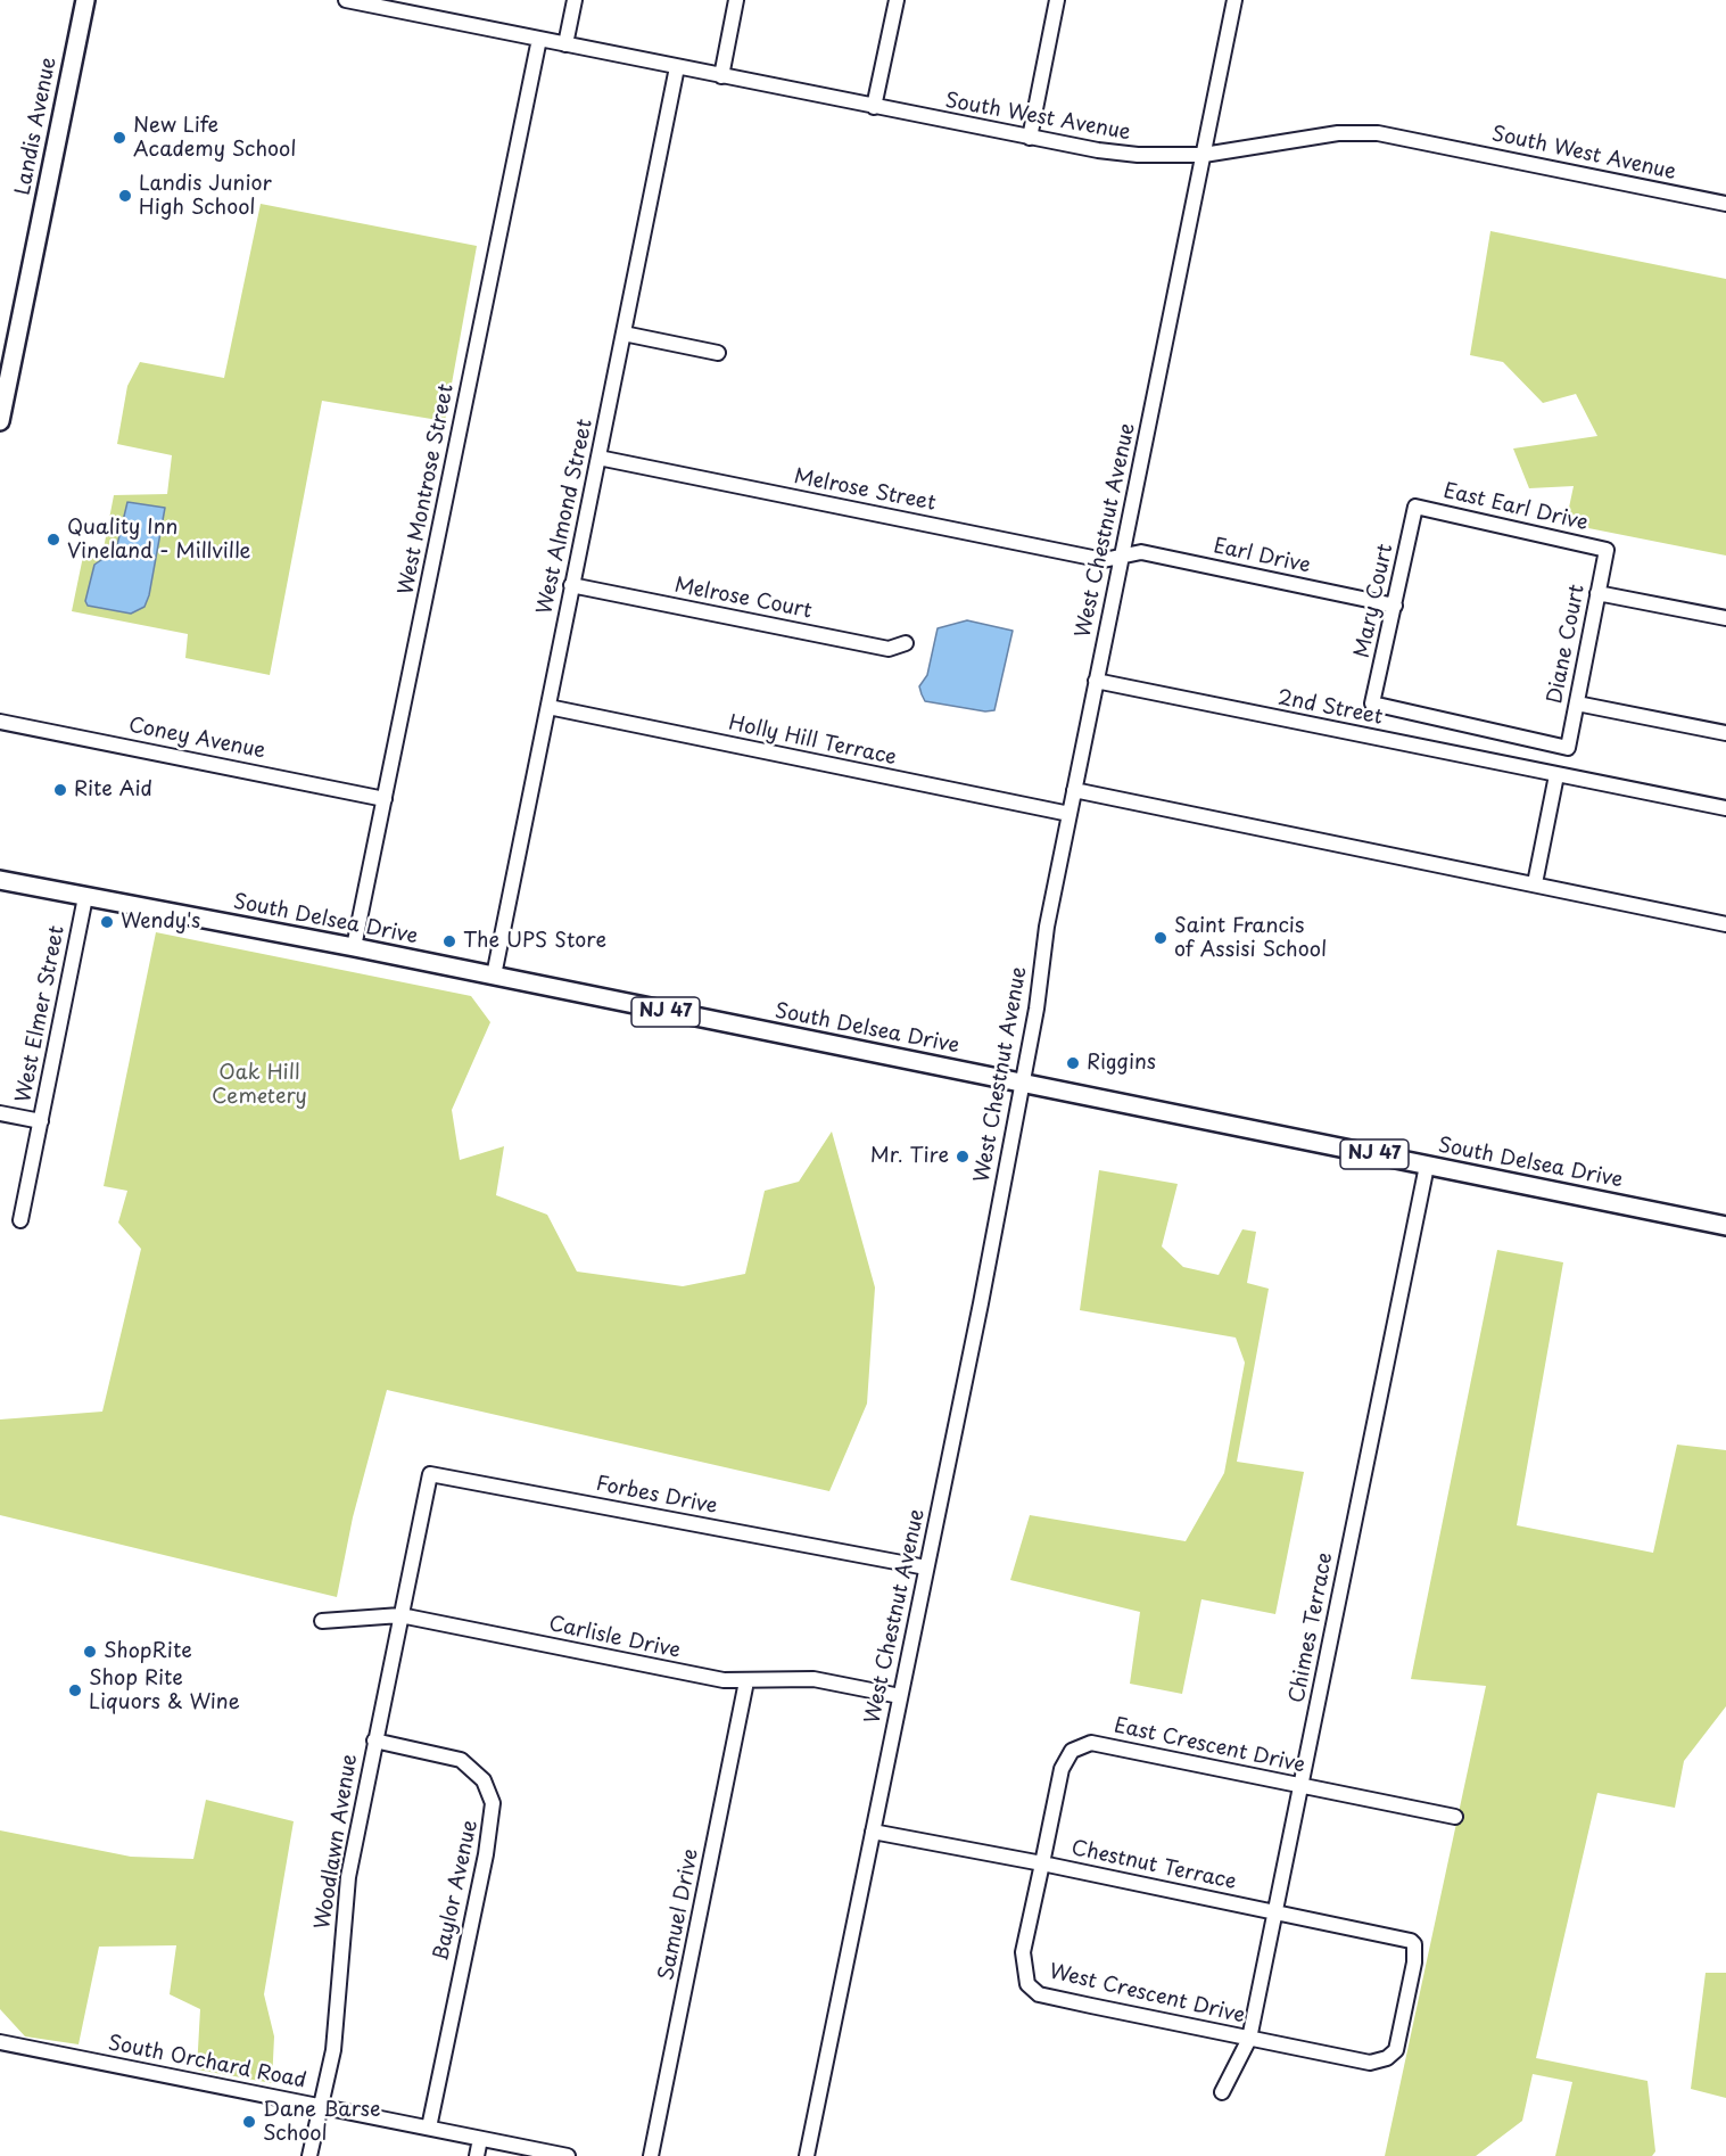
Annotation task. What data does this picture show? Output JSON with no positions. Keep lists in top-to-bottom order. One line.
{"streets":{"main road":["Landis Avenue","South Delsea Drive","NJ 47"],"street":["South West Avenue","West Montrose Street","Melrose Street","East Earl Drive","West Almond Street","West Chestnut Avenue","Earl Drive","Melrose Court","Mary Court","Diane Court","2nd Street","Coney Avenue","Holly Hill Terrace","West Elmer Street","Forbes Drive","Chimes Terrace","Carlisle Drive","East Crescent Drive","Woodlawn Avenue","Chestnut Terrace","Baylor Avenue","Samuel Drive","West Crescent Drive","South Orchard Road"]},"crossings":[["South West Avenue","West Montrose Street"],["South West Avenue","West Almond Street"],["South West Avenue","West Chestnut Avenue"],["West Montrose Street","Coney Avenue"],["West Montrose Street","South Delsea Drive"],["Melrose Street","West Almond Street"],["Melrose Street","West Chestnut Avenue"],["Melrose Street","Earl Drive"],["East Earl Drive","Mary Court"],["East Earl Drive","Diane Court"],["West Almond Street","Melrose Court"],["West Almond Street","Holly Hill Terrace"],["West Almond Street","South Delsea Drive"],["West Chestnut Avenue","Earl Drive"],["West Chestnut Avenue","2nd Street"],["West Chestnut Avenue","Holly Hill Terrace"],["West Chestnut Avenue","South Delsea Drive"],["West Chestnut Avenue","Forbes Drive"],["West Chestnut Avenue","Carlisle Drive"],["West Chestnut Avenue","Chestnut Terrace"],["Earl Drive","Mary Court"],["Mary Court","Diane Court"],["South Delsea Drive","West Elmer Street"],["South Delsea Drive","Chimes Terrace"],["Forbes Drive","Woodlawn Avenue"],["Chimes Terrace","East Crescent Drive"],["Chimes Terrace","Chestnut Terrace"],["Chimes Terrace","West Crescent Drive"],["Carlisle Drive","Woodlawn Avenue"],["Carlisle Drive","Samuel Drive"],["East Crescent Drive","Chestnut Terrace"],["East Crescent Drive","West Crescent Drive"],["Woodlawn Avenue","Baylor Avenue"],["Woodlawn Avenue","South Orchard Road"],["Chestnut Terrace","West Crescent Drive"],["Baylor Avenue","South Orchard Road"]],"parks":["Oak Hill Cemetery"],"places":["New Life Academy School","Landis Junior High School","Quality Inn Vineland - Millville","Rite Aid","Wendy's","Saint Francis of Assisi School","The UPS Store","Riggins","Mr. Tire","ShopRite","Shop Rite Liquors & Wine","Dane Barse School"]}
